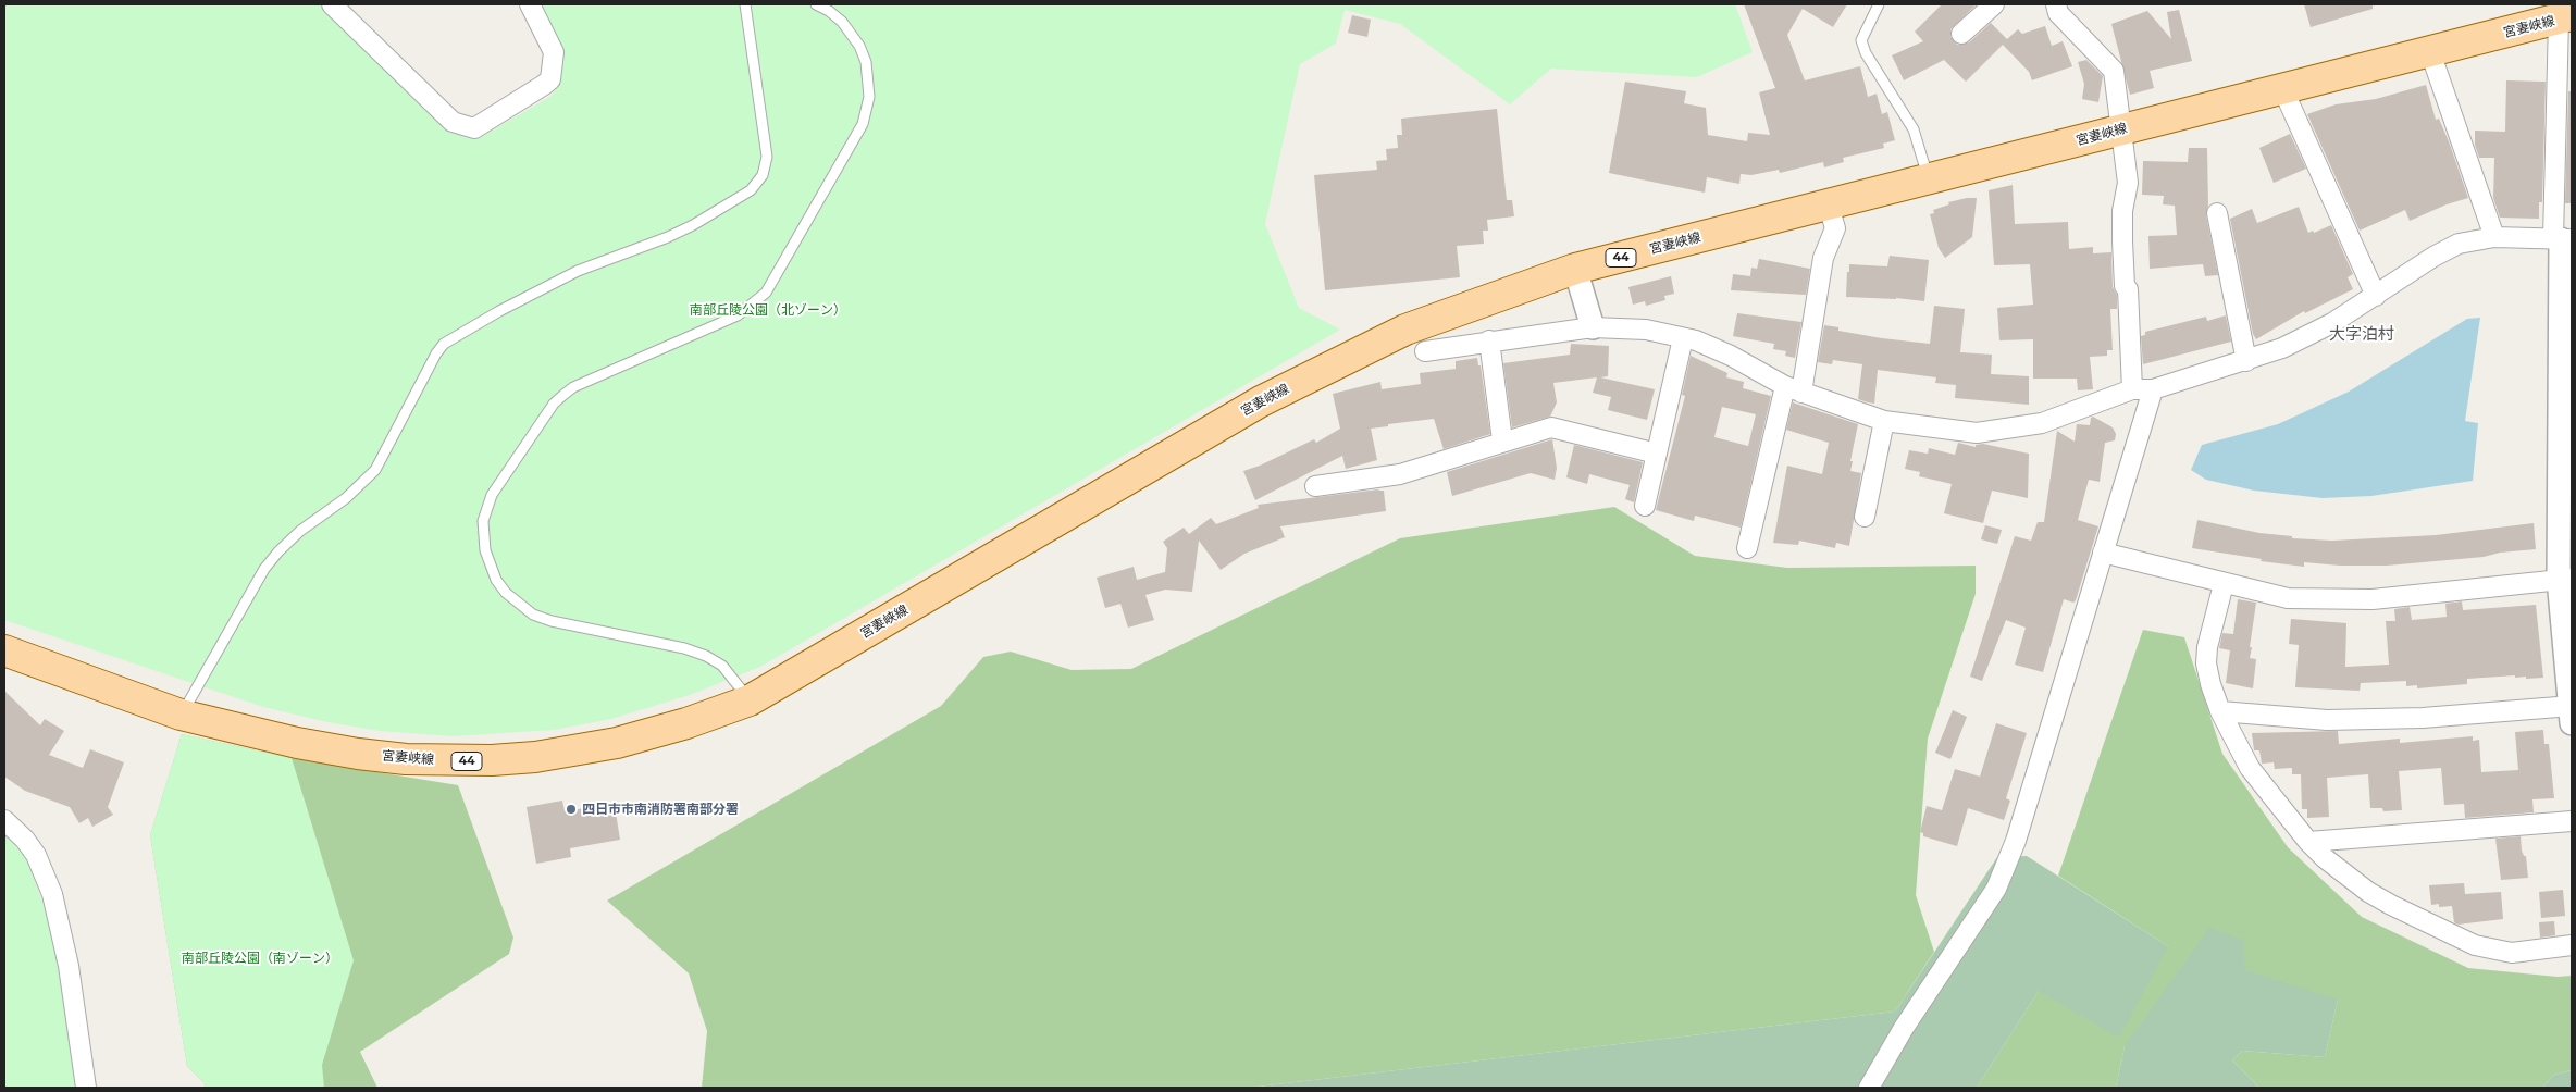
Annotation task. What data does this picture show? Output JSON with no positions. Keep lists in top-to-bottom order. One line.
{"streets":{"main road":["宮妻峡線","44"]},"districts":["大字泊村"],"parks":["南部丘陵公園（北ゾーン）","南部丘陵公園（南ゾーン）"],"places":["四日市市南消防署南部分署"]}
